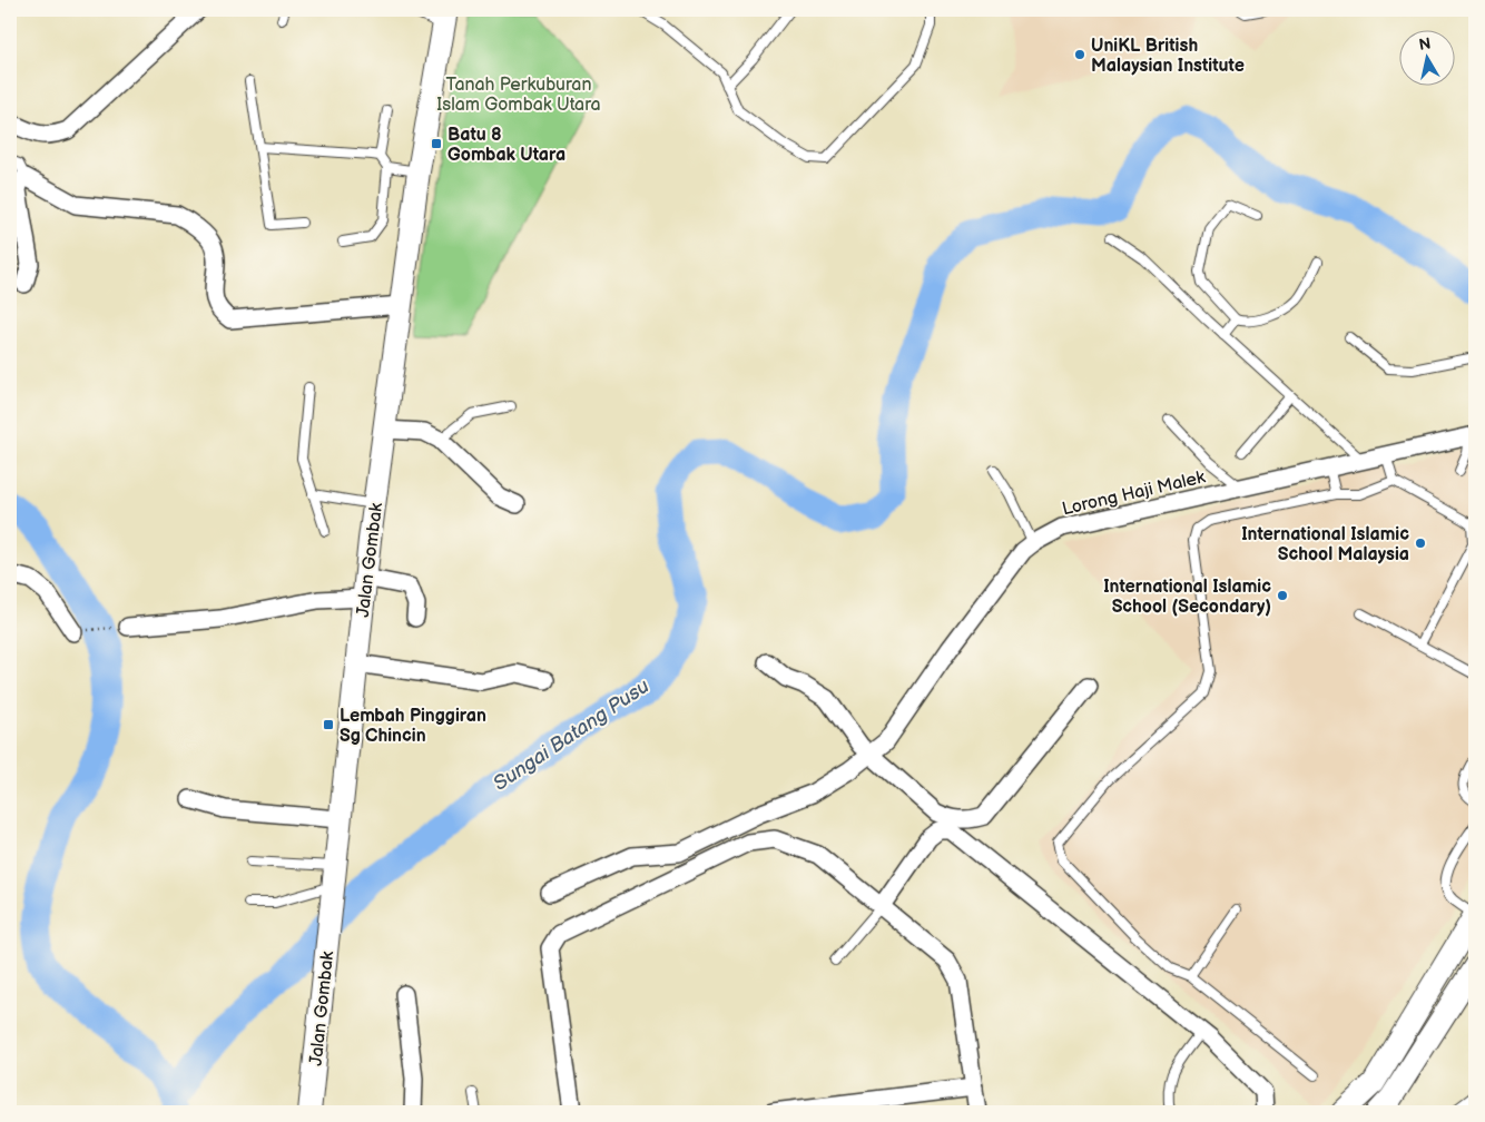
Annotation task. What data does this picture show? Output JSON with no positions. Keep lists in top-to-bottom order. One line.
{"streets":{"main road":["Jalan Gombak"],"street":["Lorong Haji Malek"]},"water":["Sungai Batang Pusu"],"parks":["Tanah Perkuburan Islam Gombak Utara"],"places":{"other":["UniKL British Malaysian Institute","International Islamic School Malaysia","International Islamic School (Secondary)"],"transit":["Batu 8 Gombak Utara","Lembah Pinggiran Sg Chincin"]},"north":"top"}
